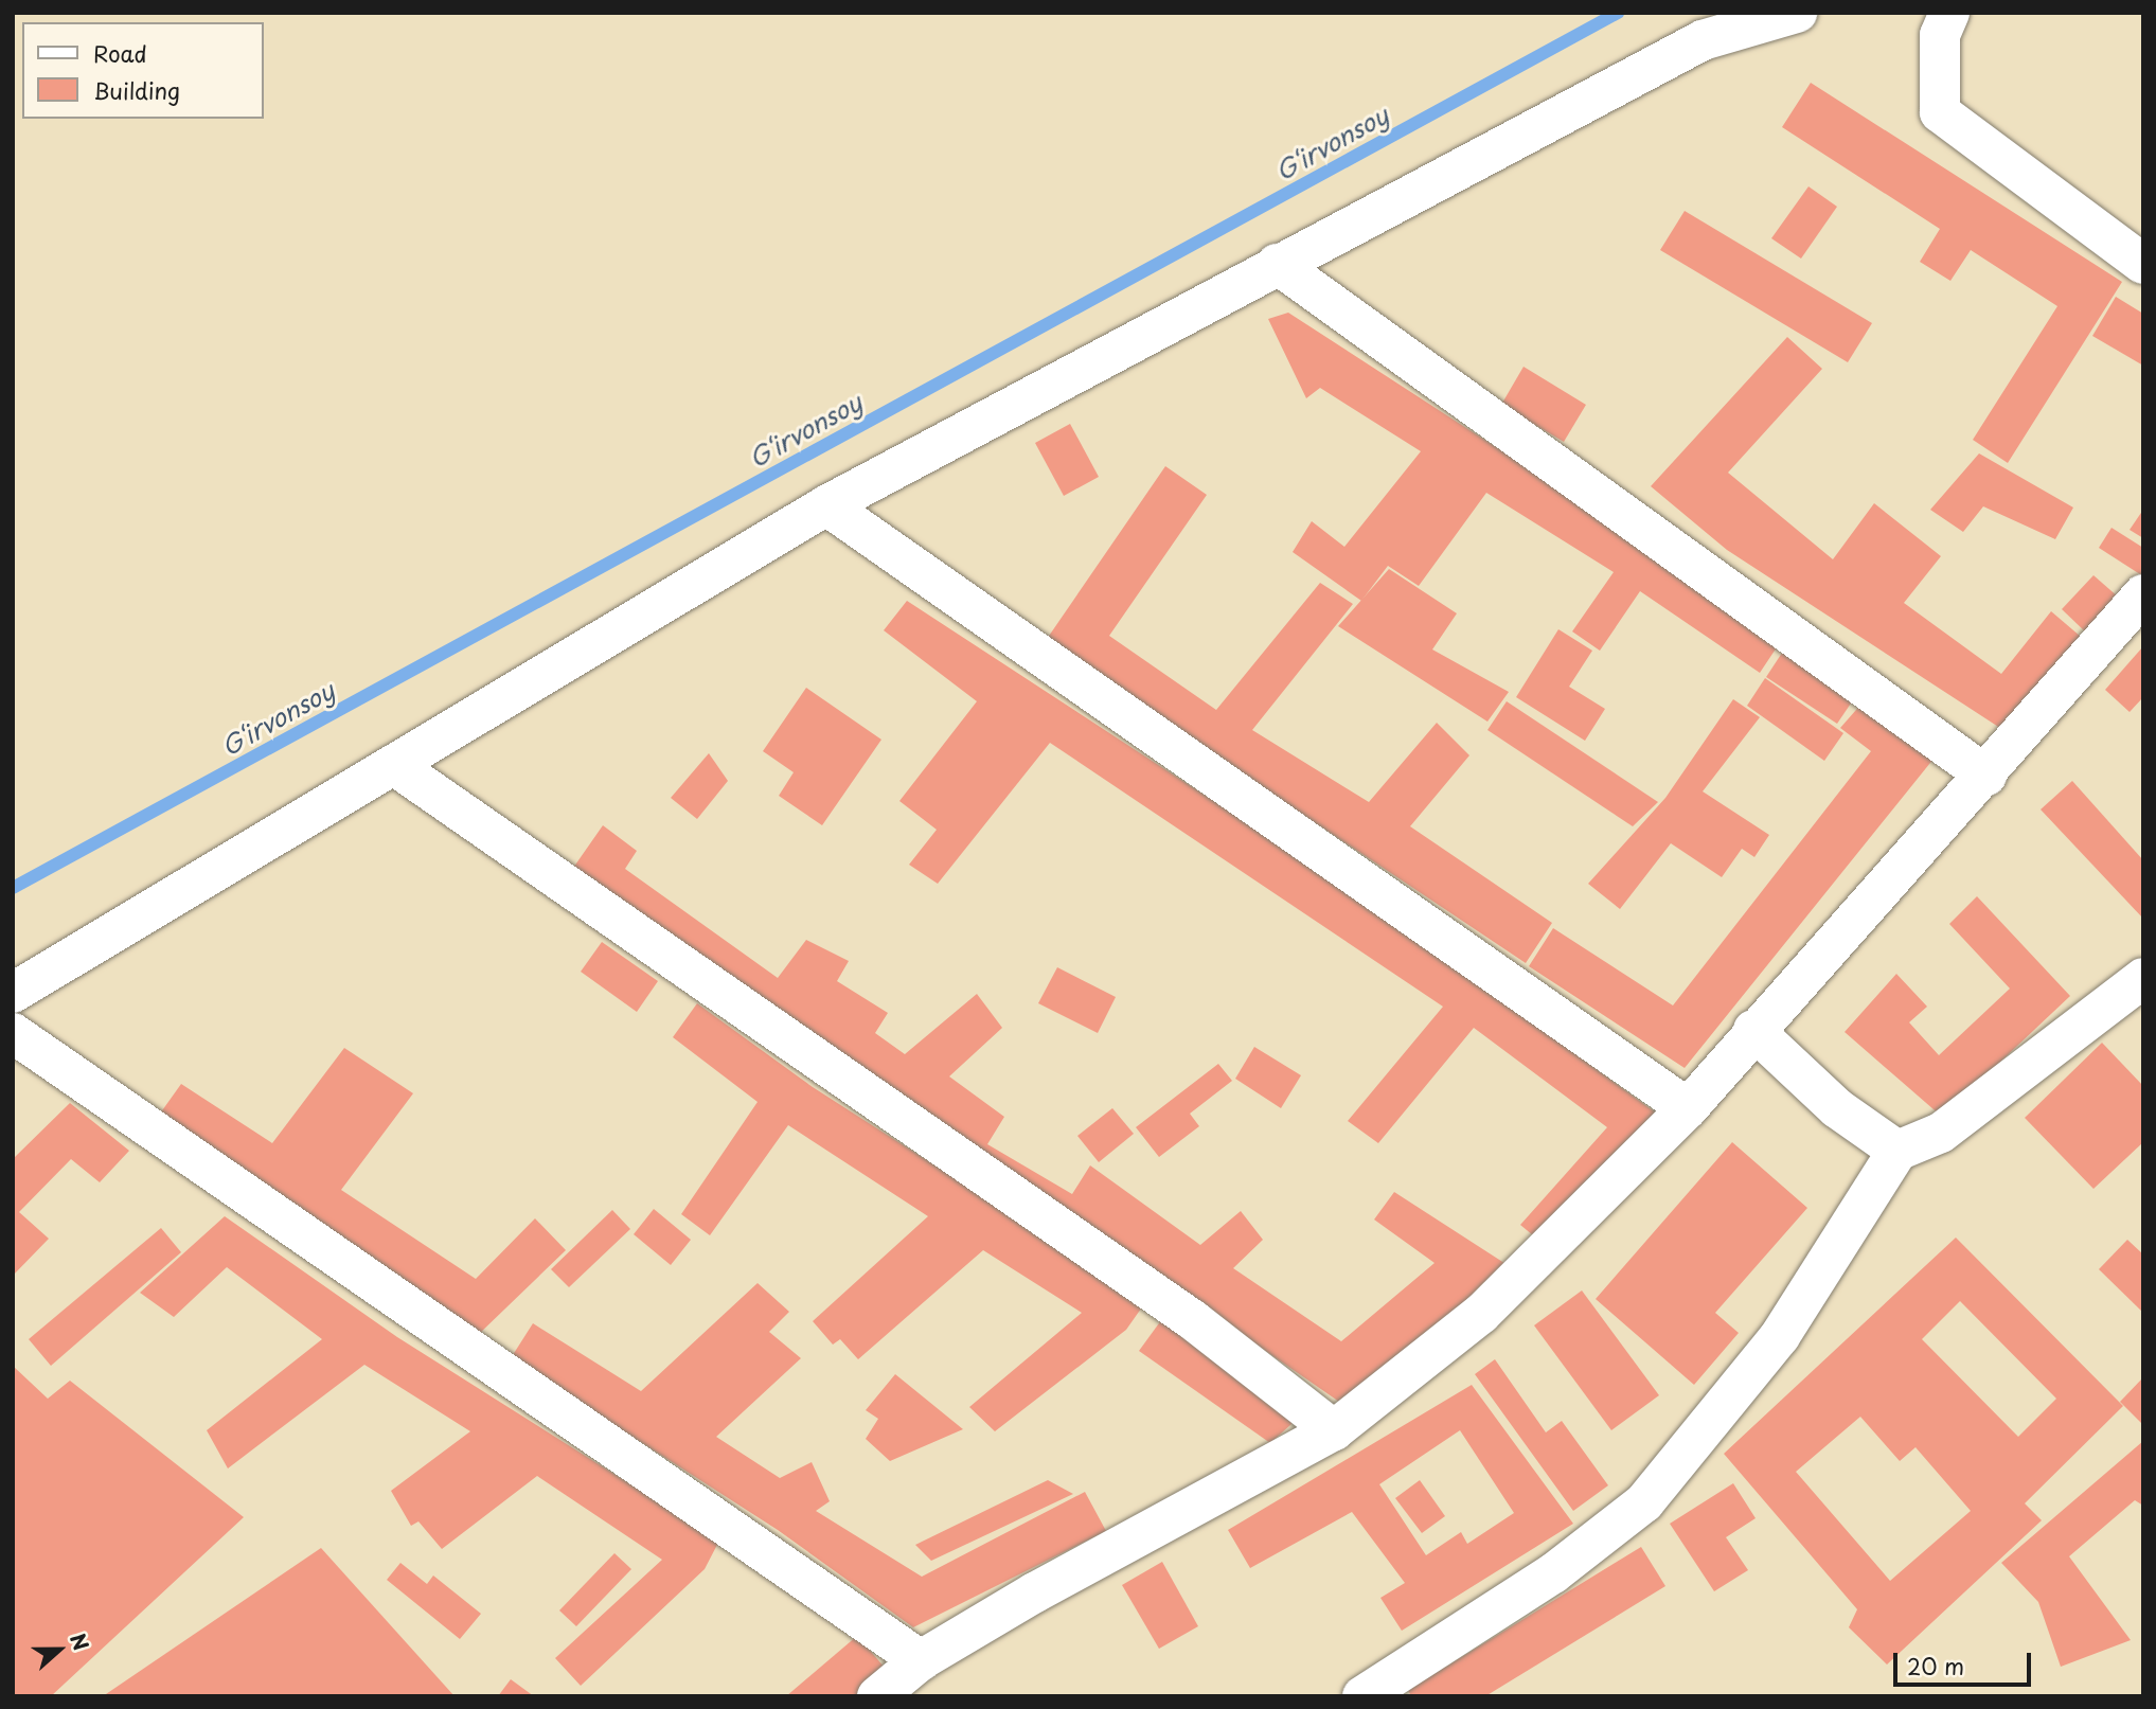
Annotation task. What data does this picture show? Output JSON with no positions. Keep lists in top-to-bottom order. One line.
{"water":["G‘irvonsoy"],"legend":["Road","Building"],"scale_bar":"20 m","north":"right"}
